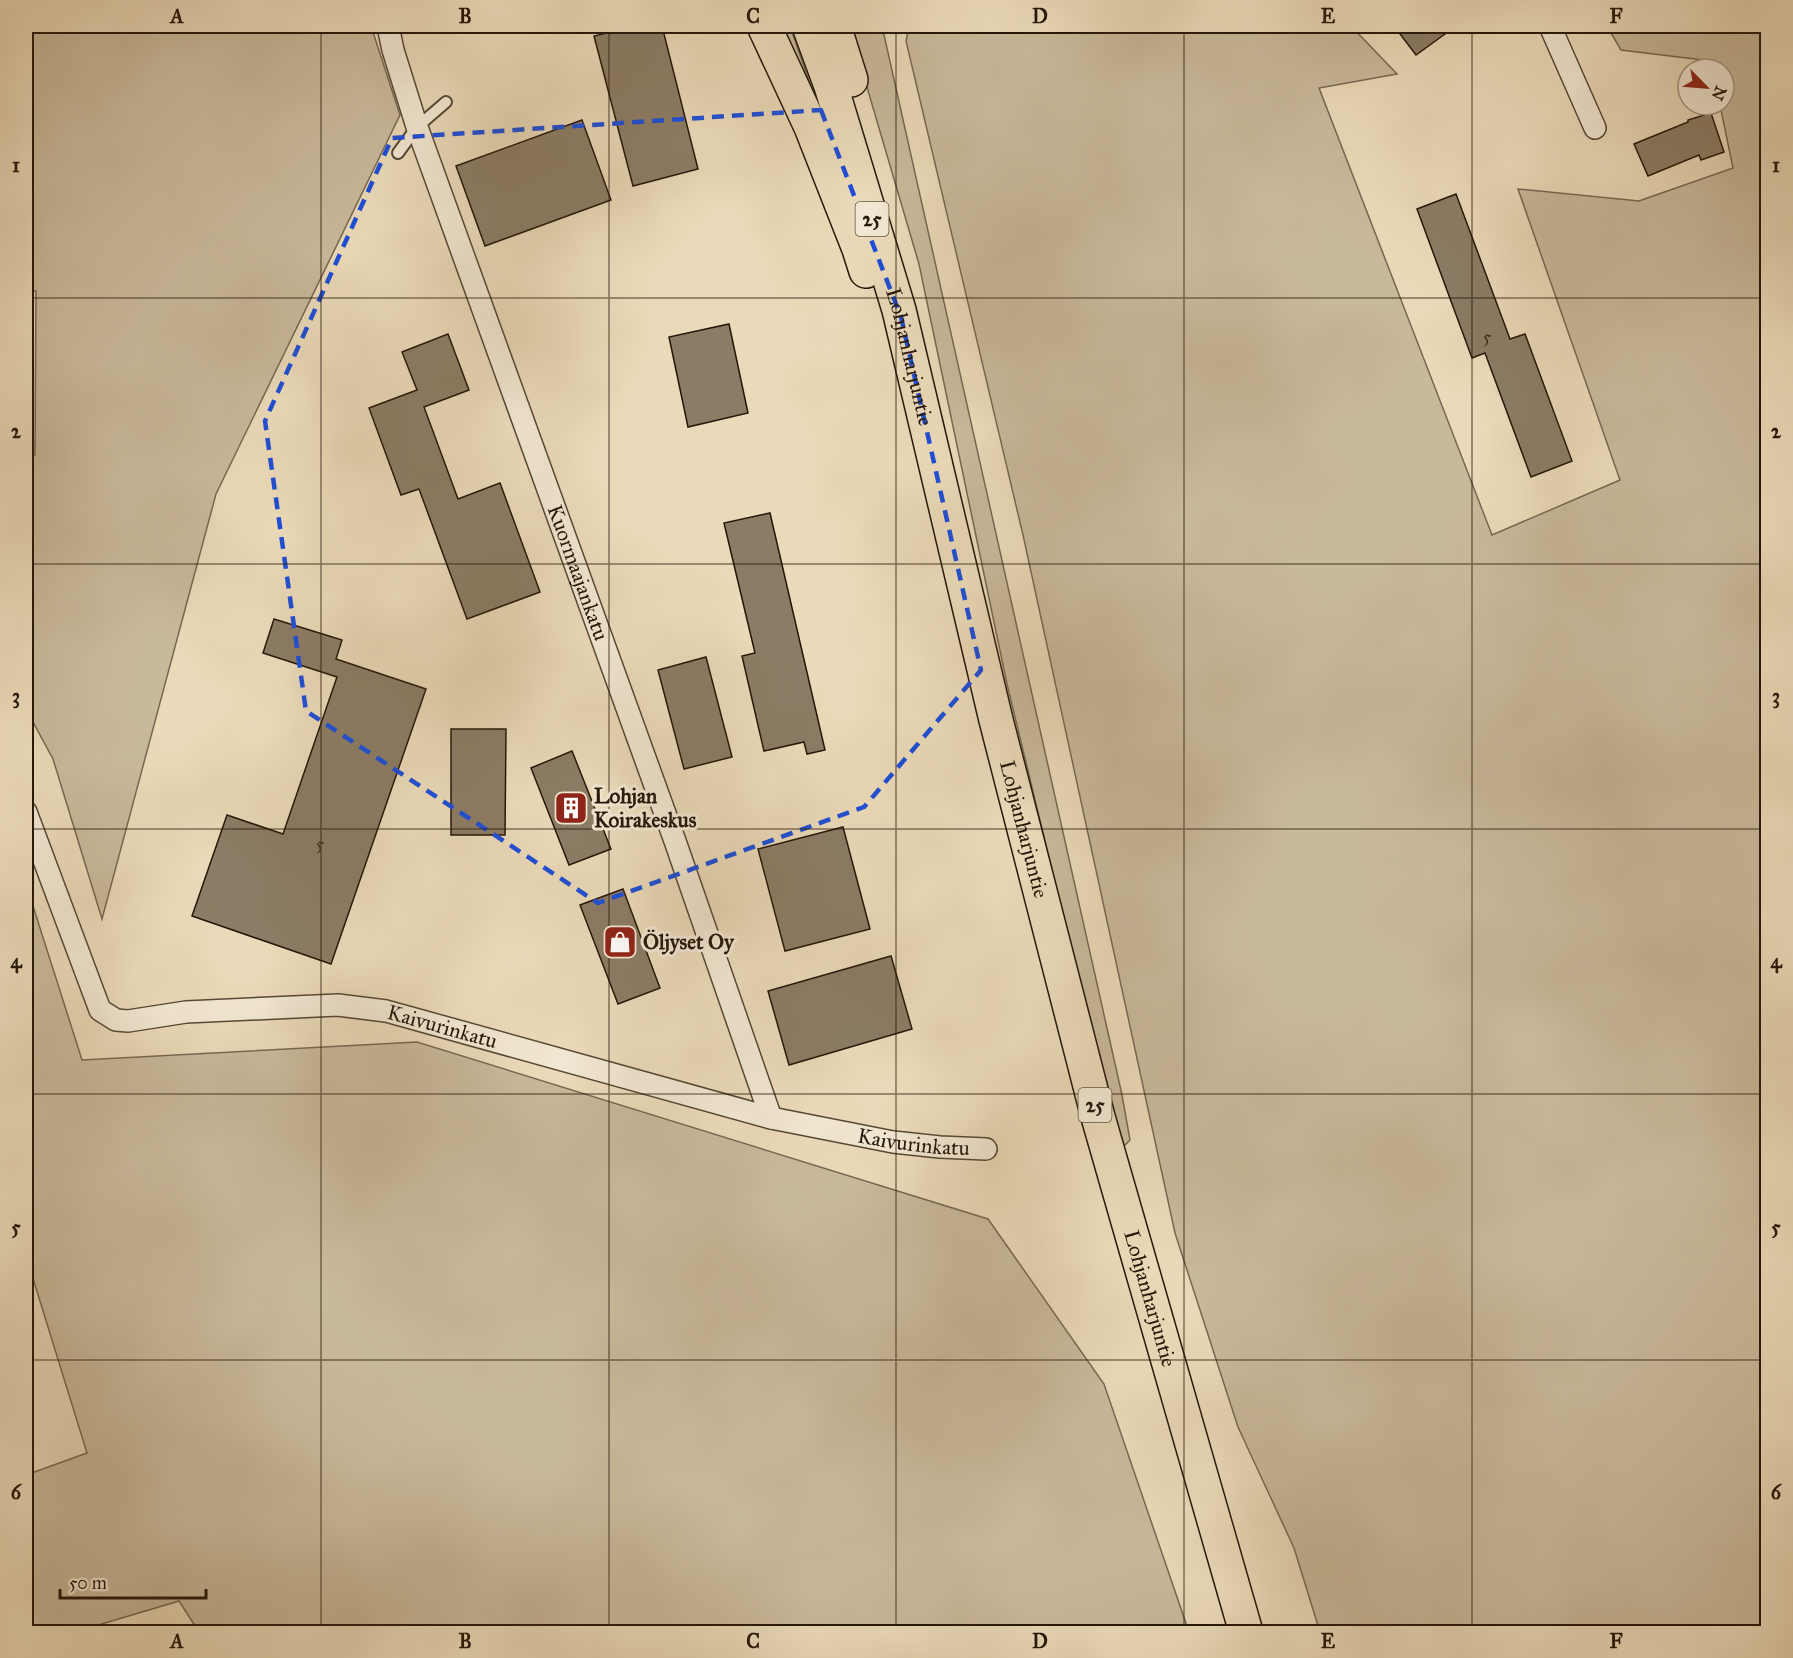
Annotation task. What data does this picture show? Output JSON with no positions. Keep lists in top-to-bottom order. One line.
{"streets":{"highway":["25","Lohjanharjuntie"],"street":["Kuormaajankatu","Kaivurinkatu"]},"crossings":[["Kuormaajankatu","Kaivurinkatu"]],"places":{"building":["Lohjan Koirakeskus"],"shop":["Öljyset Oy"]},"house_numbers":["5","5"],"scale_bar":"50 m","north":"bottom right","grid":{"columns":["A","B","C","D","E","F"],"rows":["1","2","3","4","5","6"]}}
